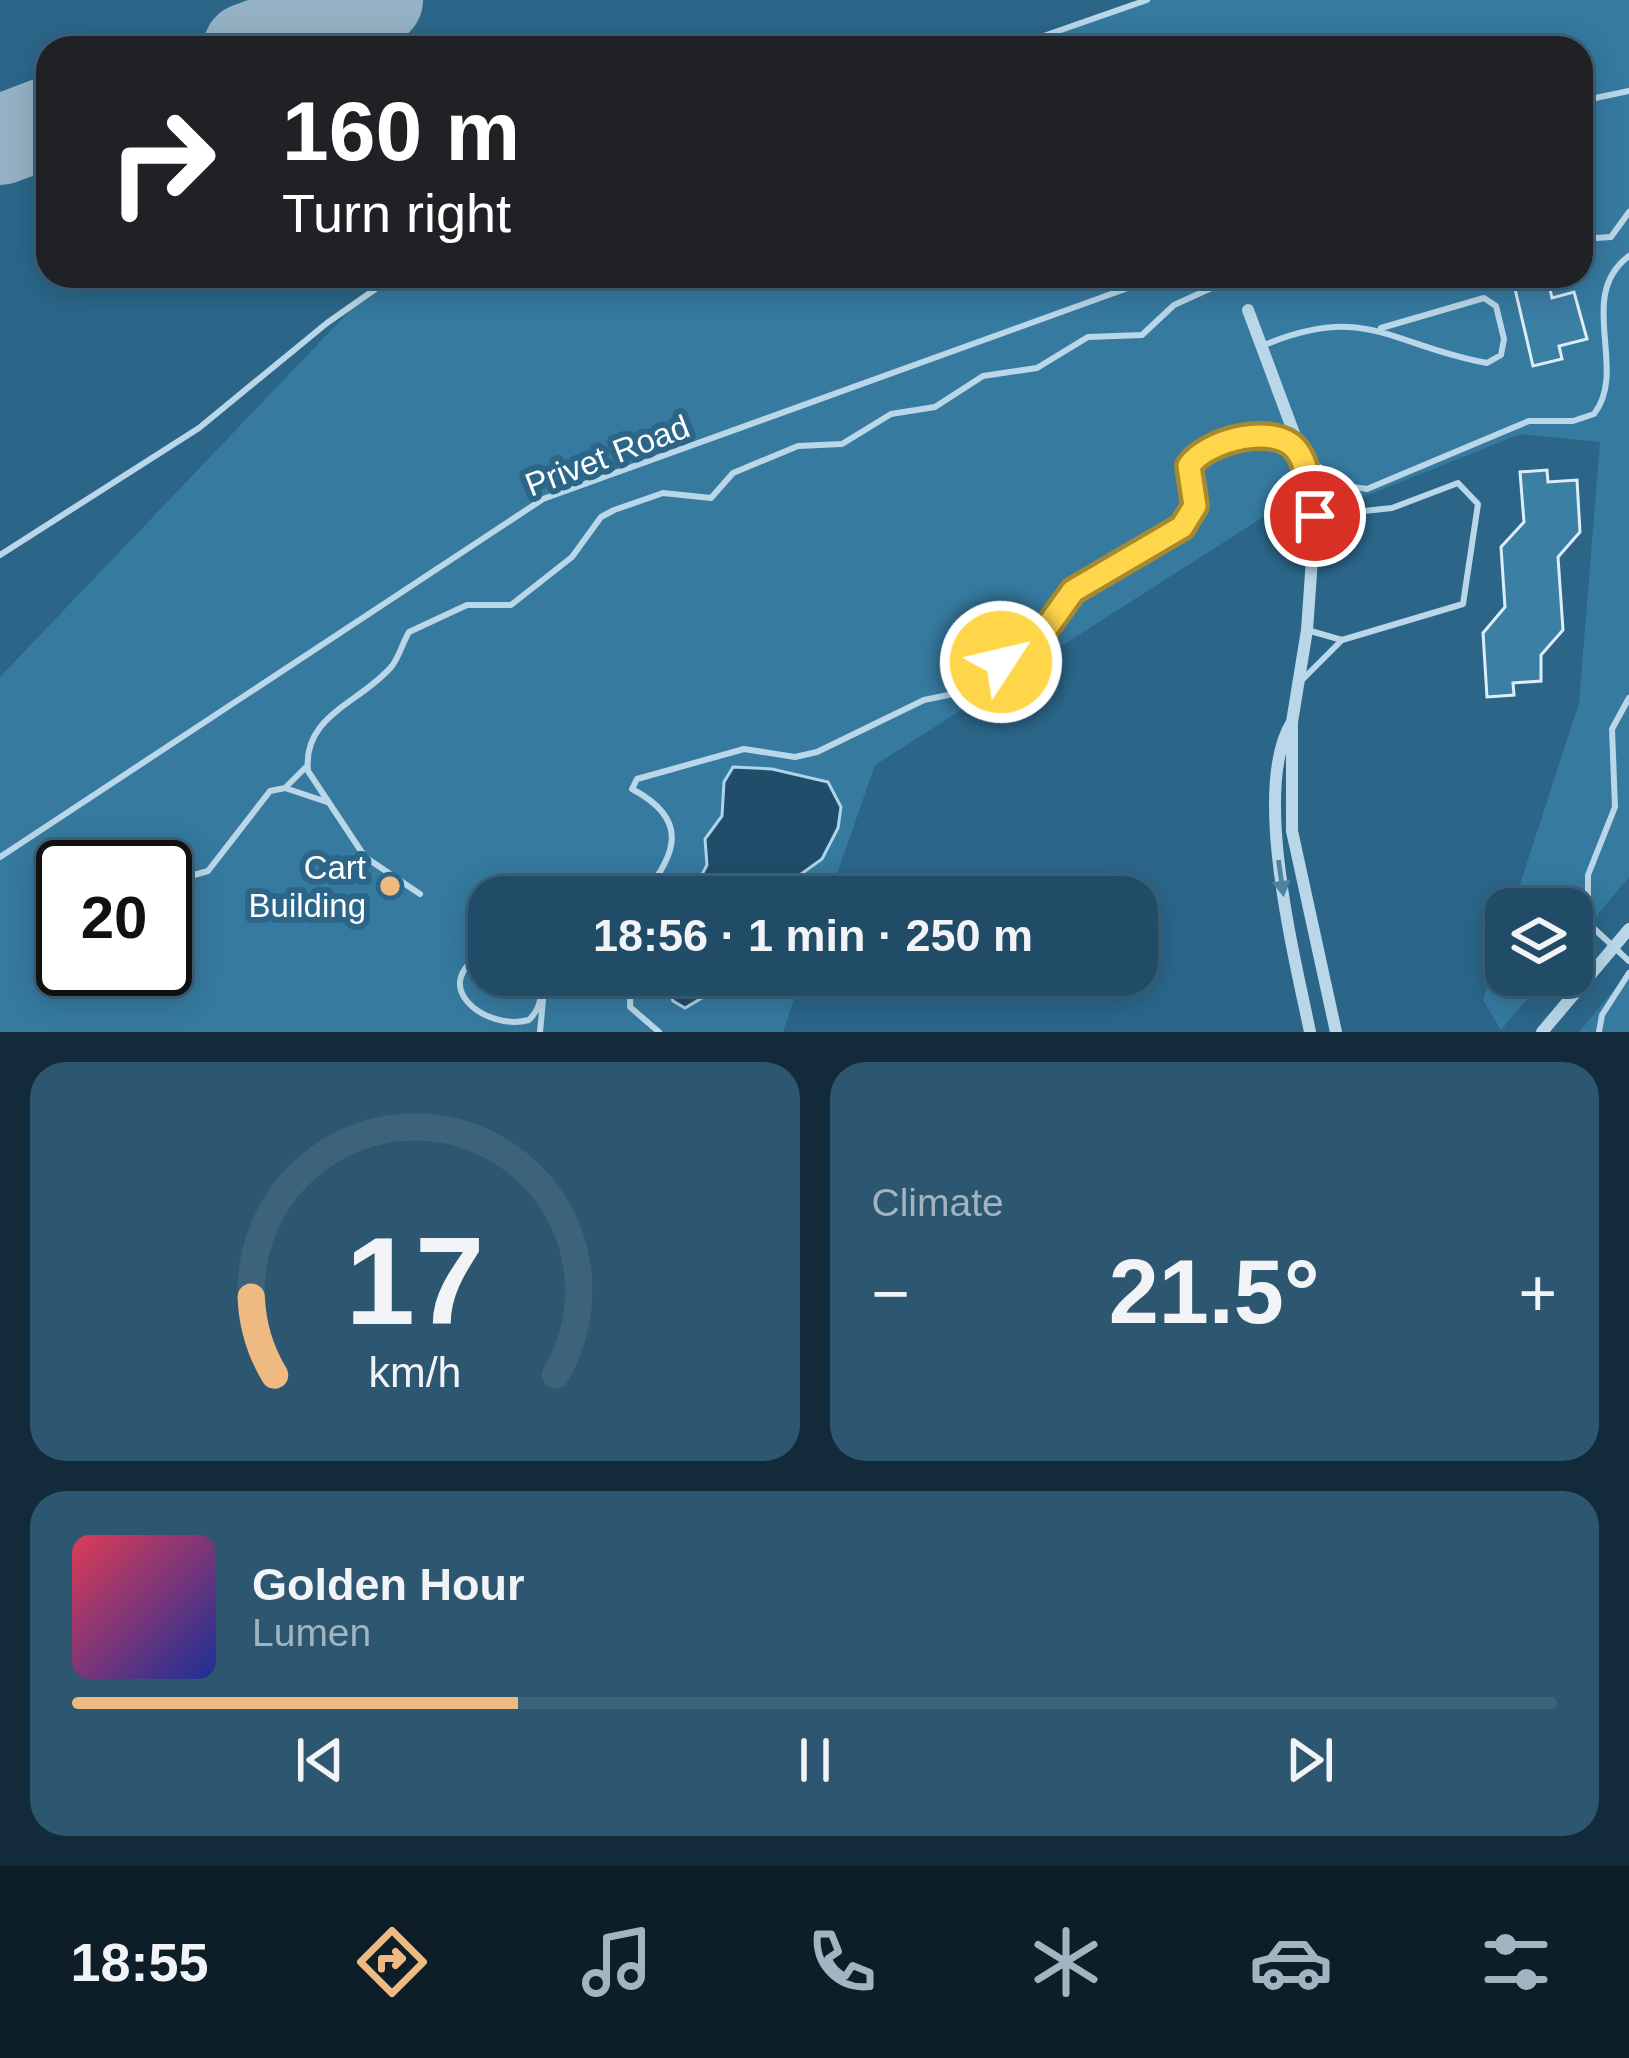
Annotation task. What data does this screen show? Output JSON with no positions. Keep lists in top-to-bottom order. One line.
{"streets":{"lane":["Privet Road"]},"places":["Cart Building"],"page":{"turn":["160 m","Turn right"],"limit":"20","trip":"18:56 · 1 min · 250 m","tile":"Climate","heat":["−","21.5°","+"],"song":["Golden Hour","Lumen"],"tabs":"18:55","gauge":["17","km/h"]}}
